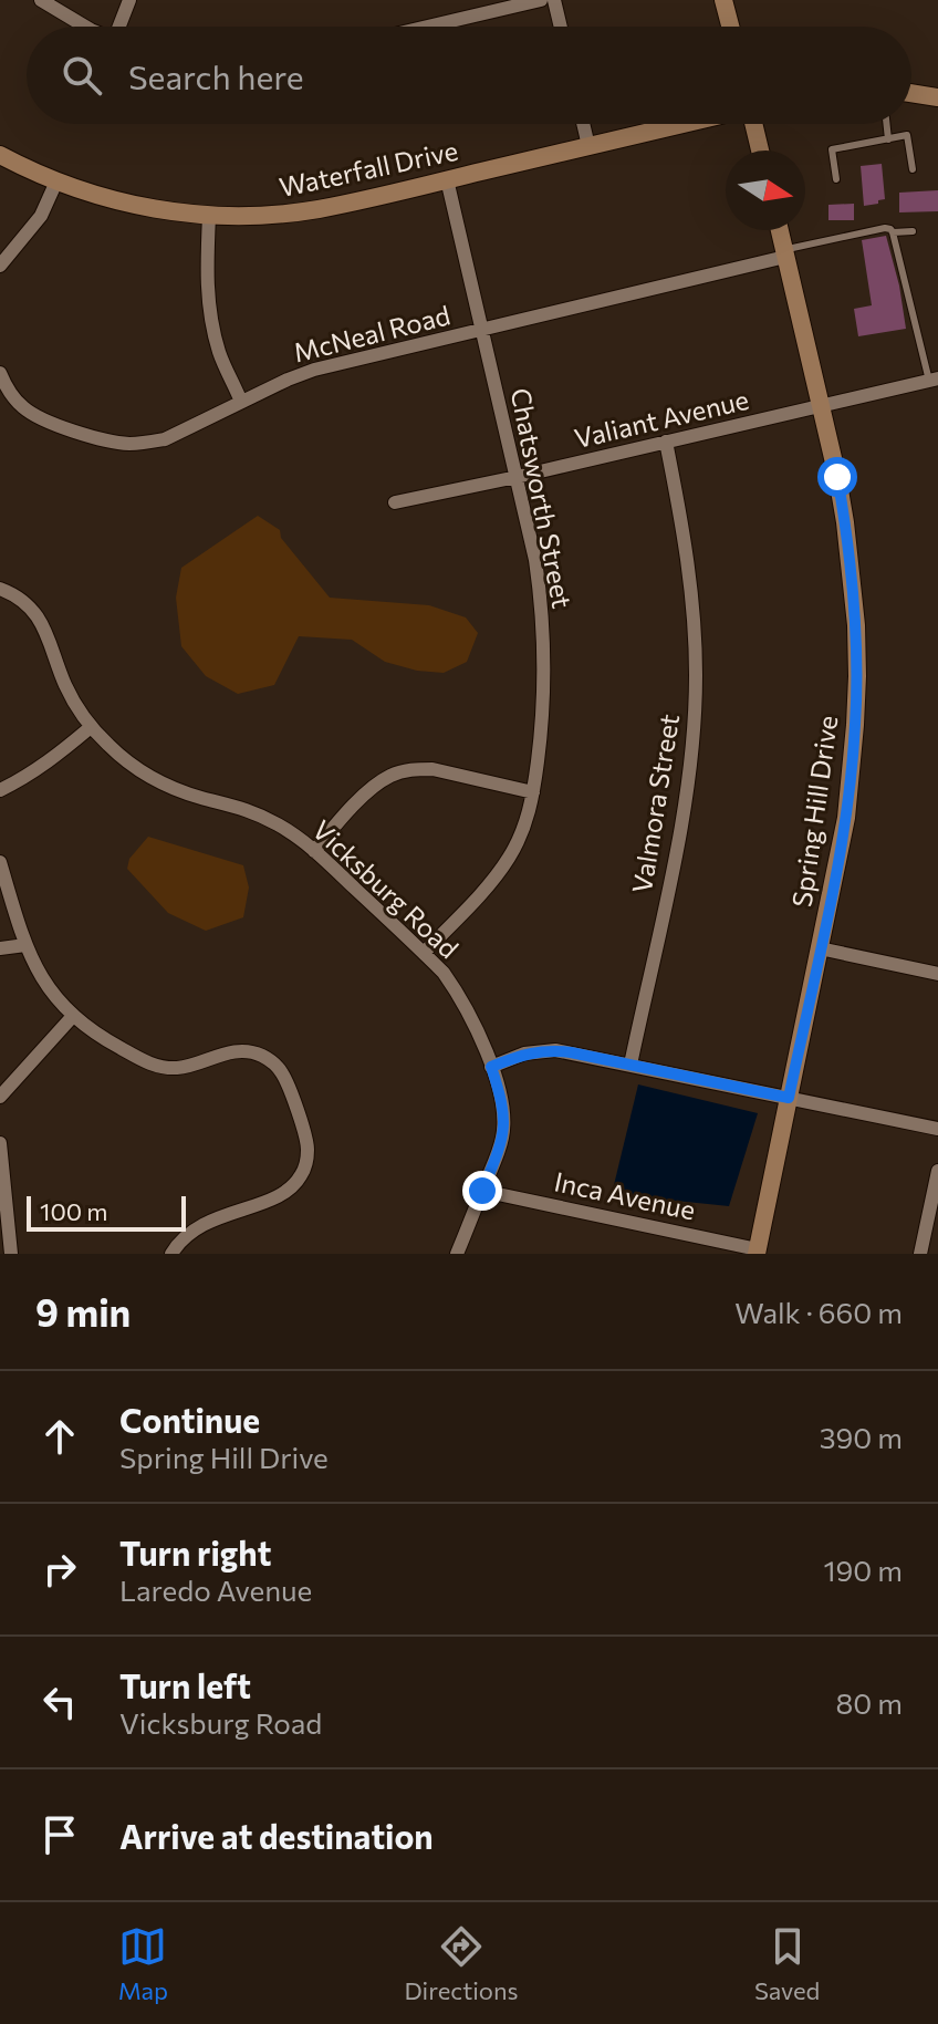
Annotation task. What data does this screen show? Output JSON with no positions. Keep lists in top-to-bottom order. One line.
{"streets":{"main road":["Waterfall Drive","Spring Hill Drive"],"street":["McNeal Road","Valiant Avenue","Chatsworth Street","Valmora Street","Vicksburg Road","Inca Avenue"]},"crossings":[["Waterfall Drive","Chatsworth Street"],["McNeal Road","Chatsworth Street"],["McNeal Road","Spring Hill Drive"],["Valiant Avenue","Chatsworth Street"],["Valiant Avenue","Valmora Street"],["Valiant Avenue","Spring Hill Drive"],["Chatsworth Street","Vicksburg Road"],["Spring Hill Drive","Inca Avenue"],["Vicksburg Road","Inca Avenue"]],"scale_bar":"100 m","north":"right","page":{"search":"Search here","scale":"100 m","heading":["9 min","Walk · 660 m"],"list":[["Continue","Spring Hill Drive","390 m"],["Turn right","Laredo Avenue","190 m"],["Turn left","Vicksburg Road","80 m"],"Arrive at destination"],"nav":["Map","Directions","Saved"]}}
